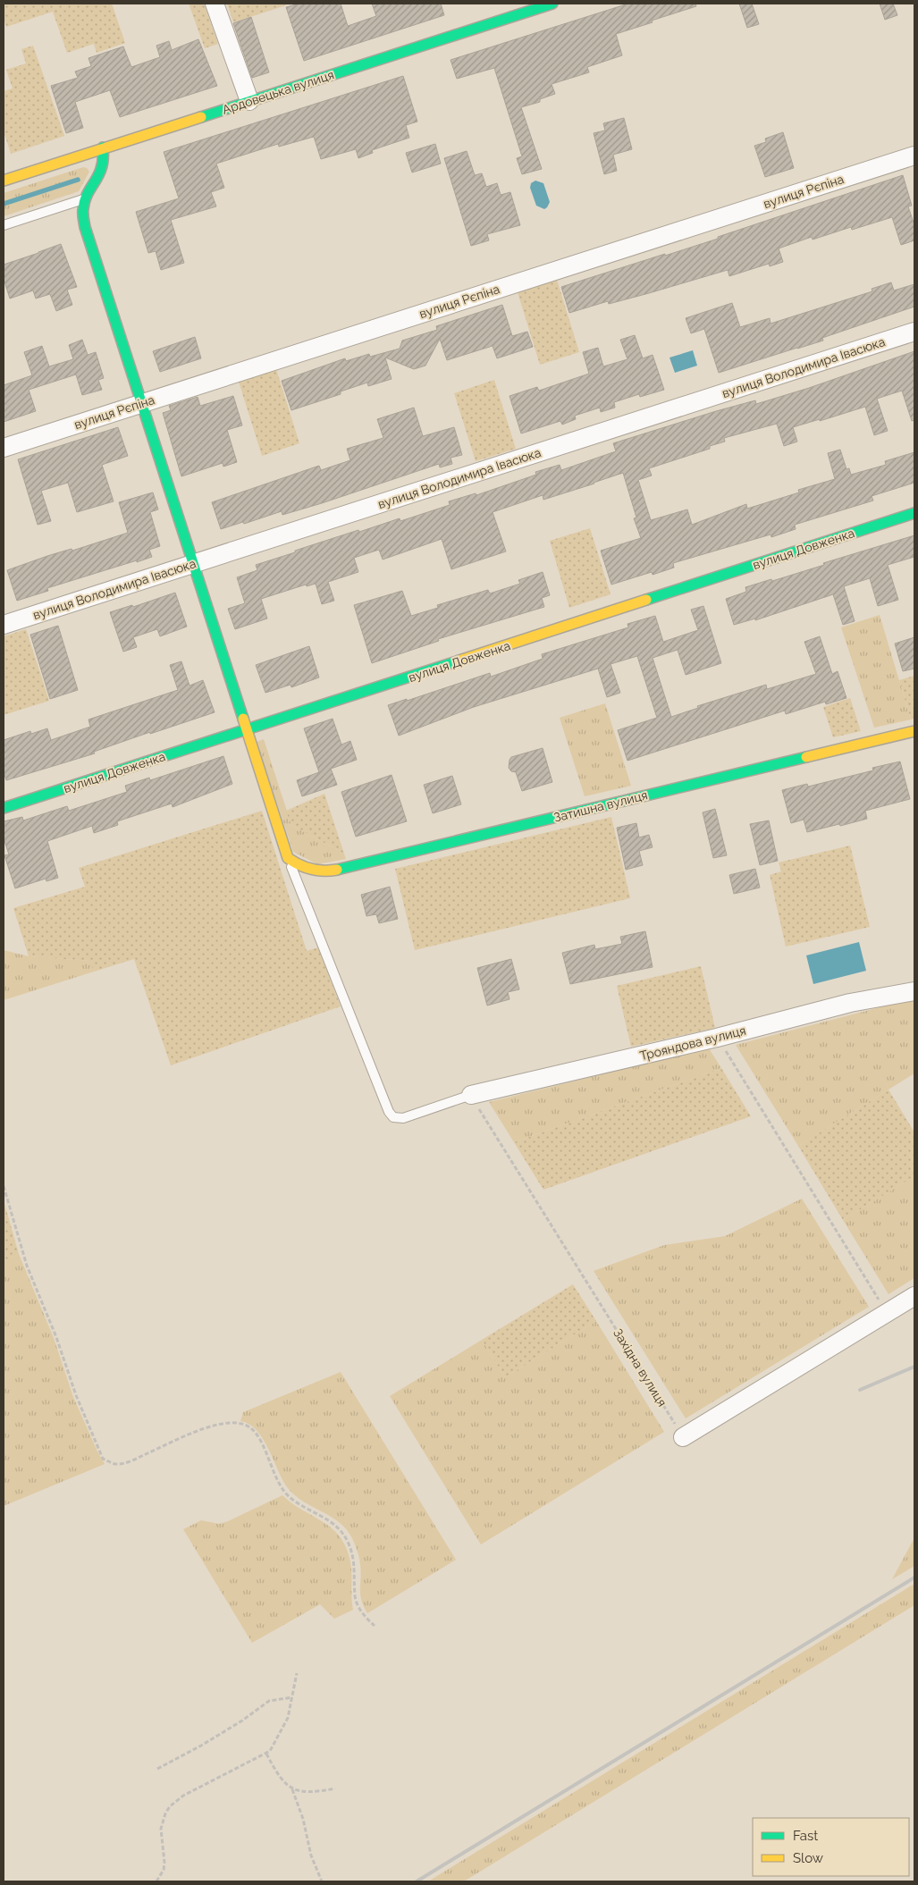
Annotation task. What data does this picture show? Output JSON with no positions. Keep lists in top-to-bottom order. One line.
{"streets":{"main road":["Ардовецька вулиця","вулиця Довженка","Затишна вулиця"],"street":["вулиця Рєпіна","вулиця Володимира Івасюка","Трояндова вулиця"],"path":["Західна вулиця"]},"crossings":[["Трояндова вулиця","Західна вулиця"]],"legend":["Fast","Slow"]}
